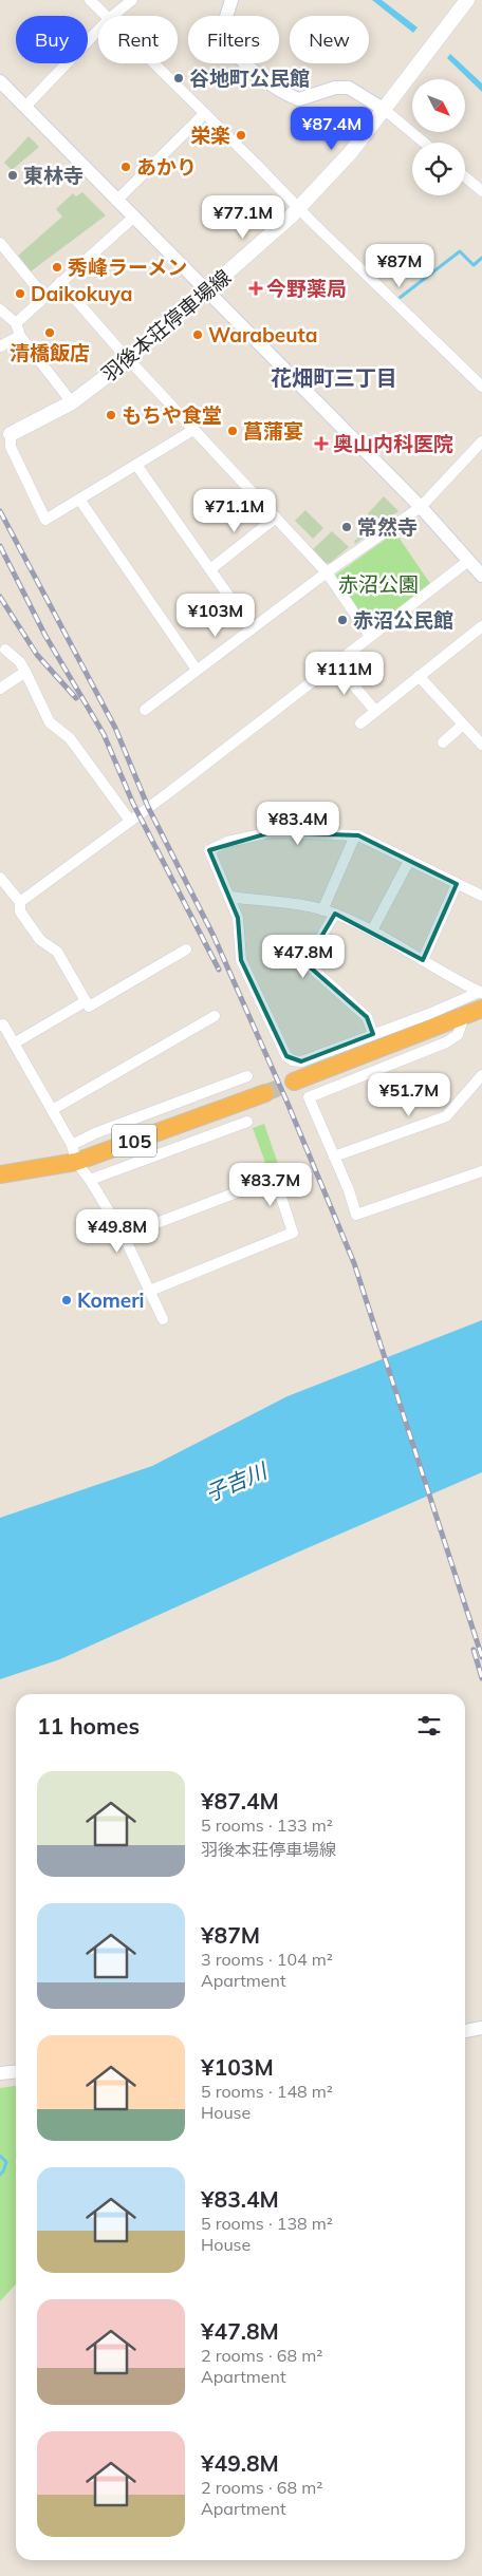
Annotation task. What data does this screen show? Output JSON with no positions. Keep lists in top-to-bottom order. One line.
{"streets":{"highway":["105"],"main road":["羽後本荘停車場線"]},"districts":["花畑町三丁目"],"water":["子吉川"],"parks":["赤沼公園"],"places":{"other":["谷地町公民館","栄楽","あかり","東林寺","秀峰ラーメン","Daikokuya","清橋飯店","Warabeuta","もちや食堂","菖蒲宴","常然寺","赤沼公民館","Komeri"],"health":["今野薬局","奥山内科医院"]},"north":"bottom right","page":{"chip":["Buy","Rent","Filters","New"],"price":["¥87.4M","¥77.1M","¥87M","¥71.1M","¥103M","¥111M","¥83.4M","¥47.8M","¥51.7M","¥83.7M","¥49.8M"],"heading":"11 homes","list":[{"name":"¥87.4M","note":"5 rooms · 133 m² · 羽後本荘停車場線"},{"name":"¥87M","note":"3 rooms · 104 m² · Apartment"},{"name":"¥103M","note":"5 rooms · 148 m² · House"},{"name":"¥83.4M","note":"5 rooms · 138 m² · House"},{"name":"¥47.8M","note":"2 rooms · 68 m² · Apartment"},{"name":"¥49.8M","note":"2 rooms · 68 m² · Apartment"}]}}
